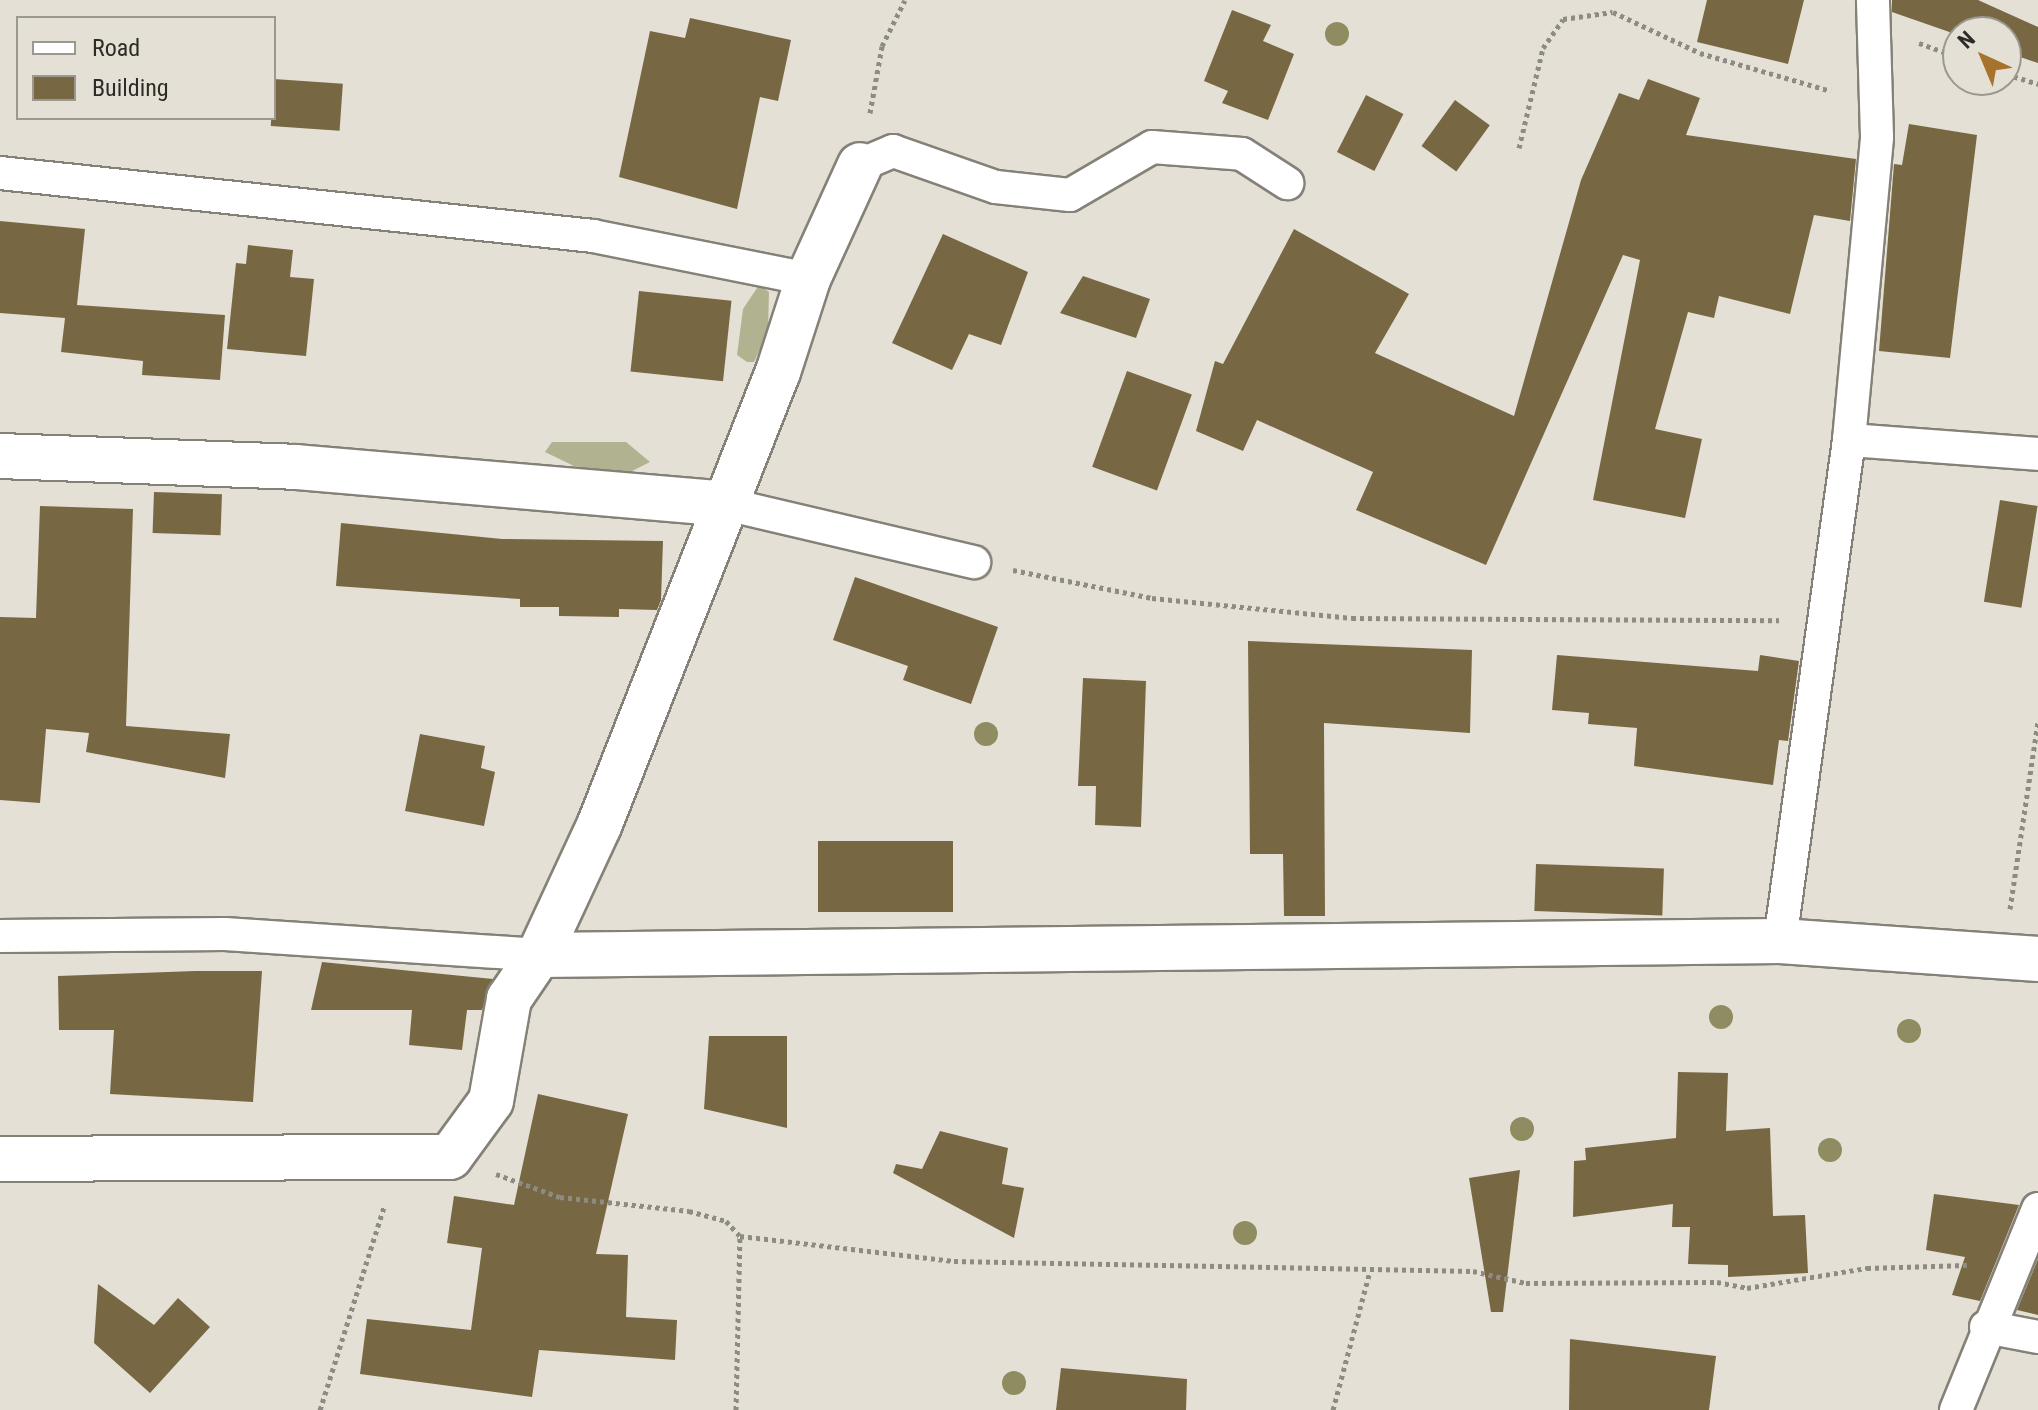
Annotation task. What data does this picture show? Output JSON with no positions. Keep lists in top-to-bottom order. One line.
{"legend":["Road","Building"],"north":"top left"}
